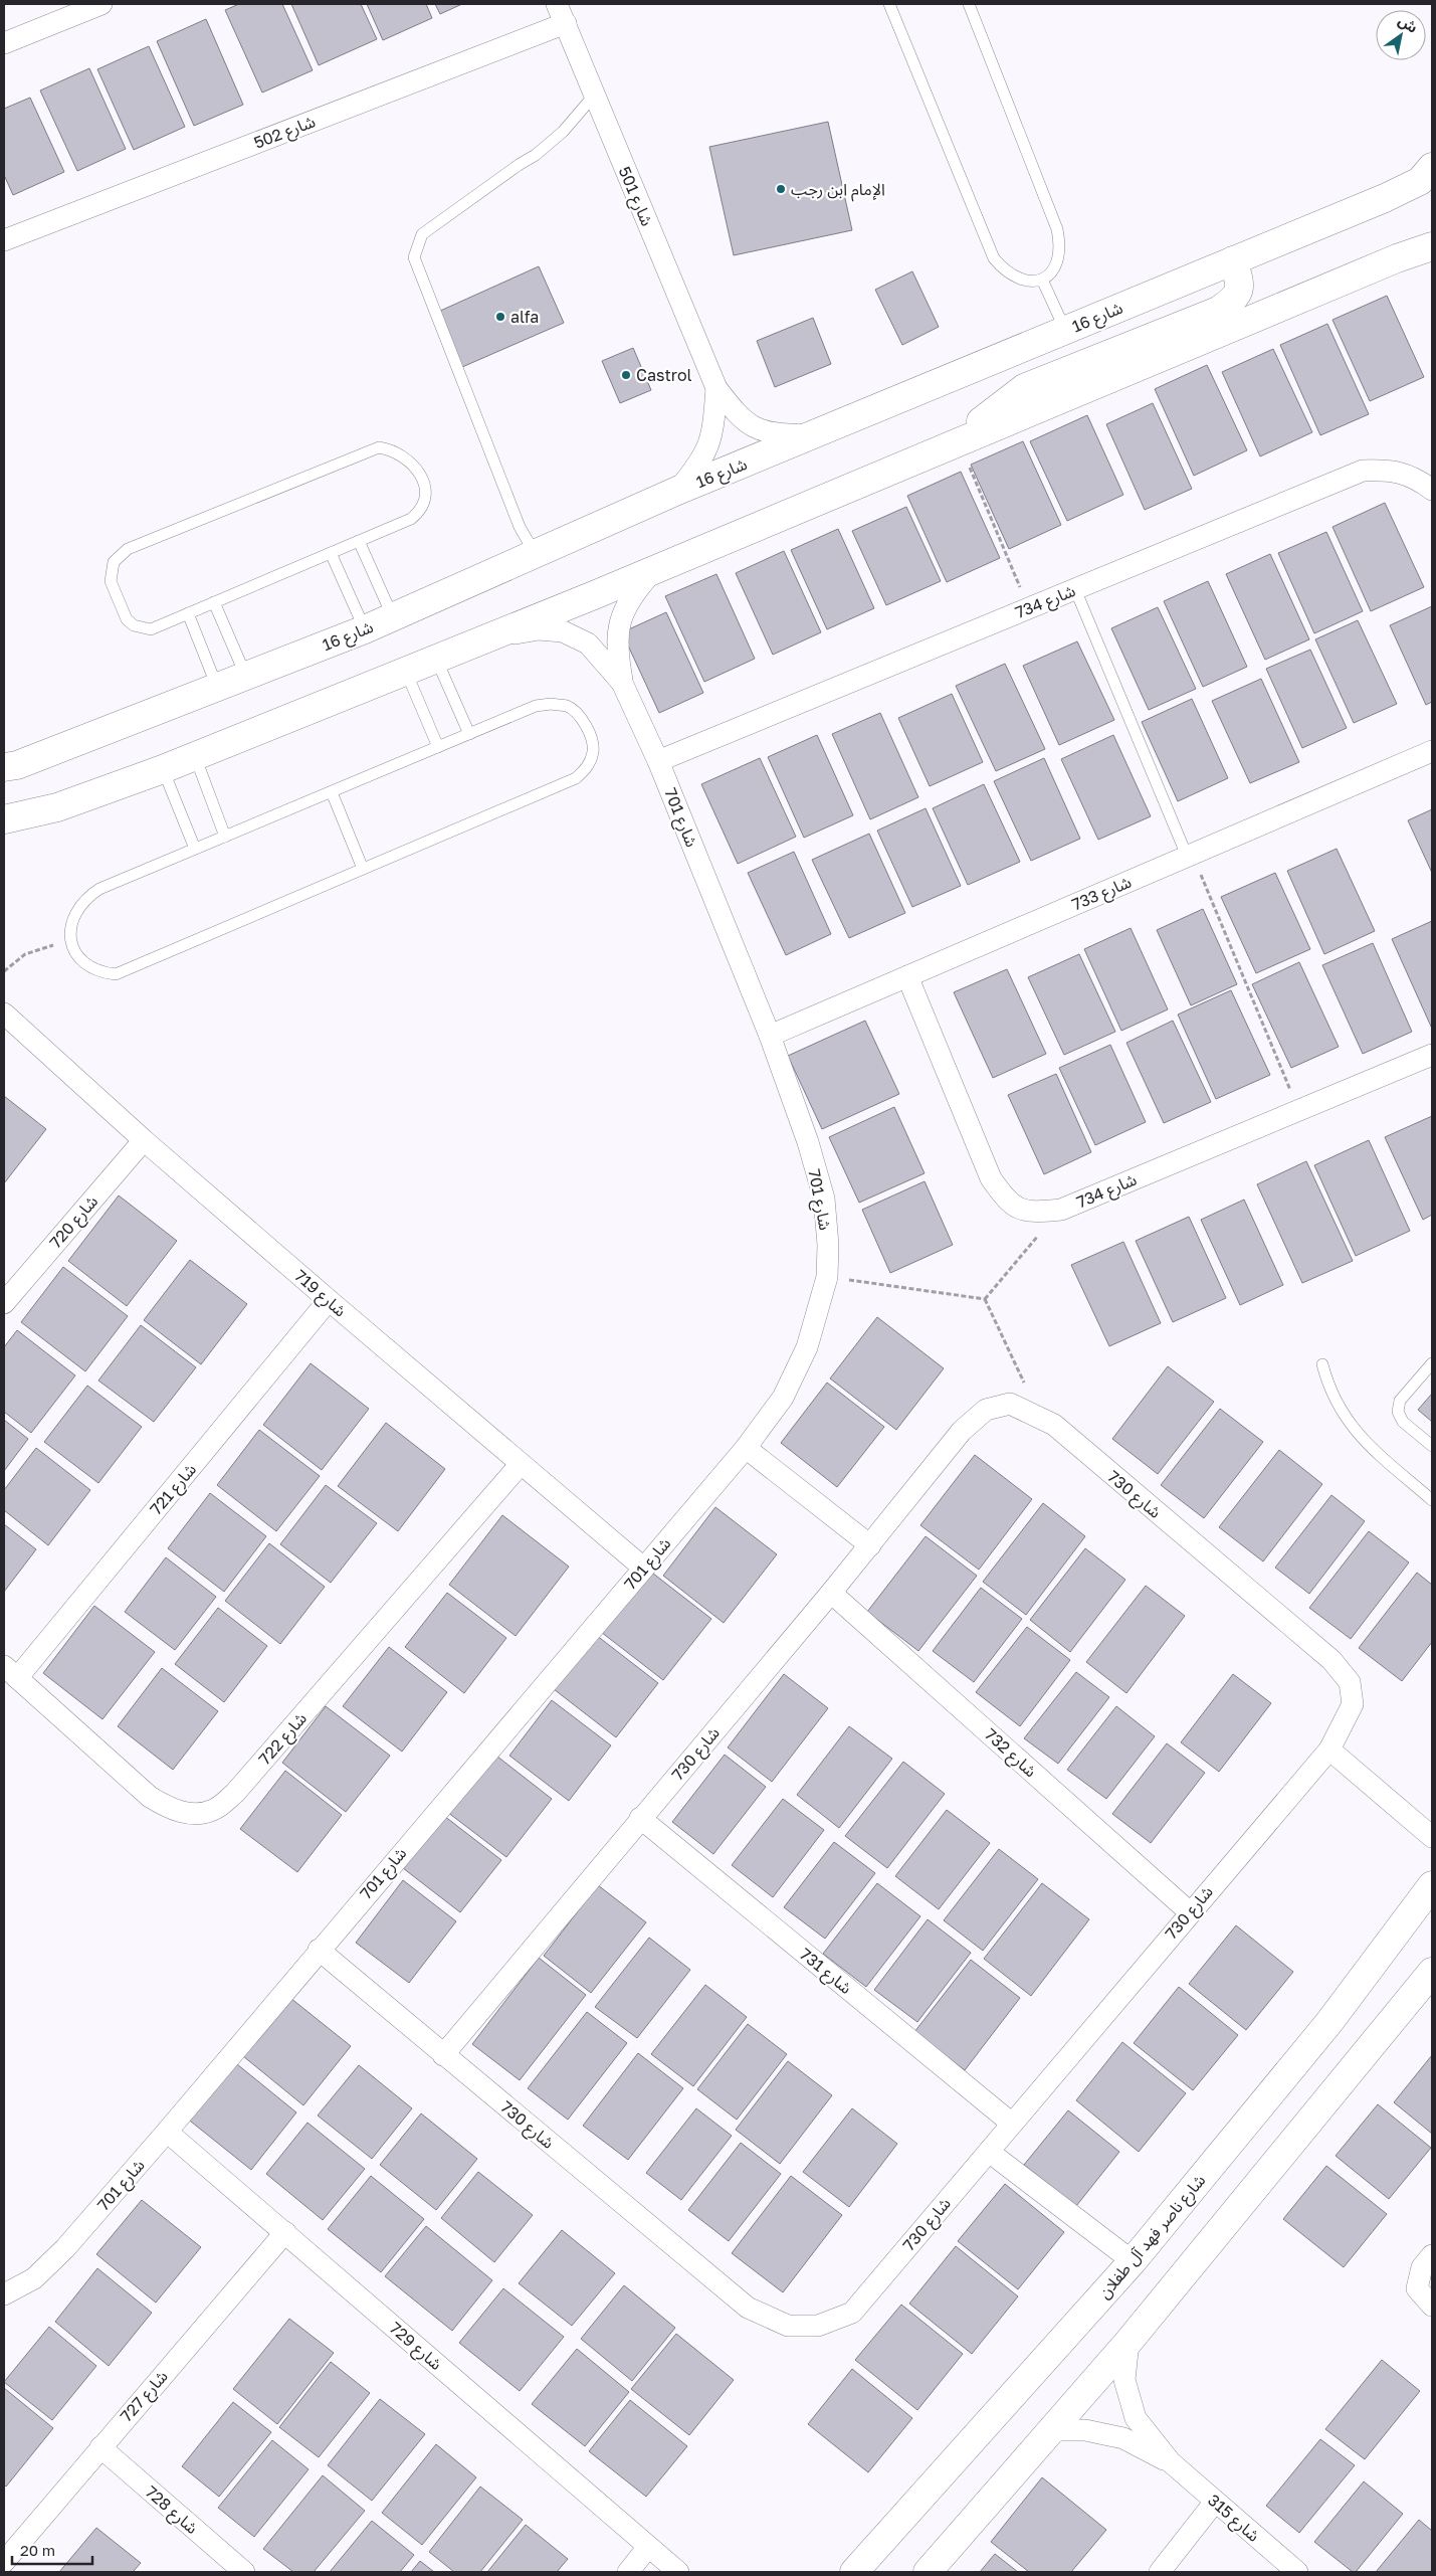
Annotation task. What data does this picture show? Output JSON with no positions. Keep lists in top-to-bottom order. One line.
{"streets":{"street":["شارع 502","شارع 501","شارع 16","شارع 734","شارع 701","شارع 733","شارع 720","شارع 719","شارع 721","شارع 730","شارع 722","شارع 732","شارع 731","شارع ناصر فهد آل طفلان","شارع 729","شارع 727","شارع 728","شارع 315"]},"crossings":[["شارع 502","شارع 501"],["شارع 501","شارع 16"],["شارع 734","شارع 701"],["شارع 734","شارع 733"],["شارع 701","شارع 733"],["شارع 701","شارع 719"],["شارع 701","شارع 730"],["شارع 701","شارع 729"],["شارع 720","شارع 719"],["شارع 719","شارع 721"],["شارع 719","شارع 722"],["شارع 721","شارع 722"],["شارع 730","شارع 732"],["شارع 730","شارع 731"],["شارع 729","شارع 727"],["شارع 727","شارع 728"]],"places":["الإمام ابن رجب","alfa","Castrol"],"scale_bar":"20 m","north":"top right"}
